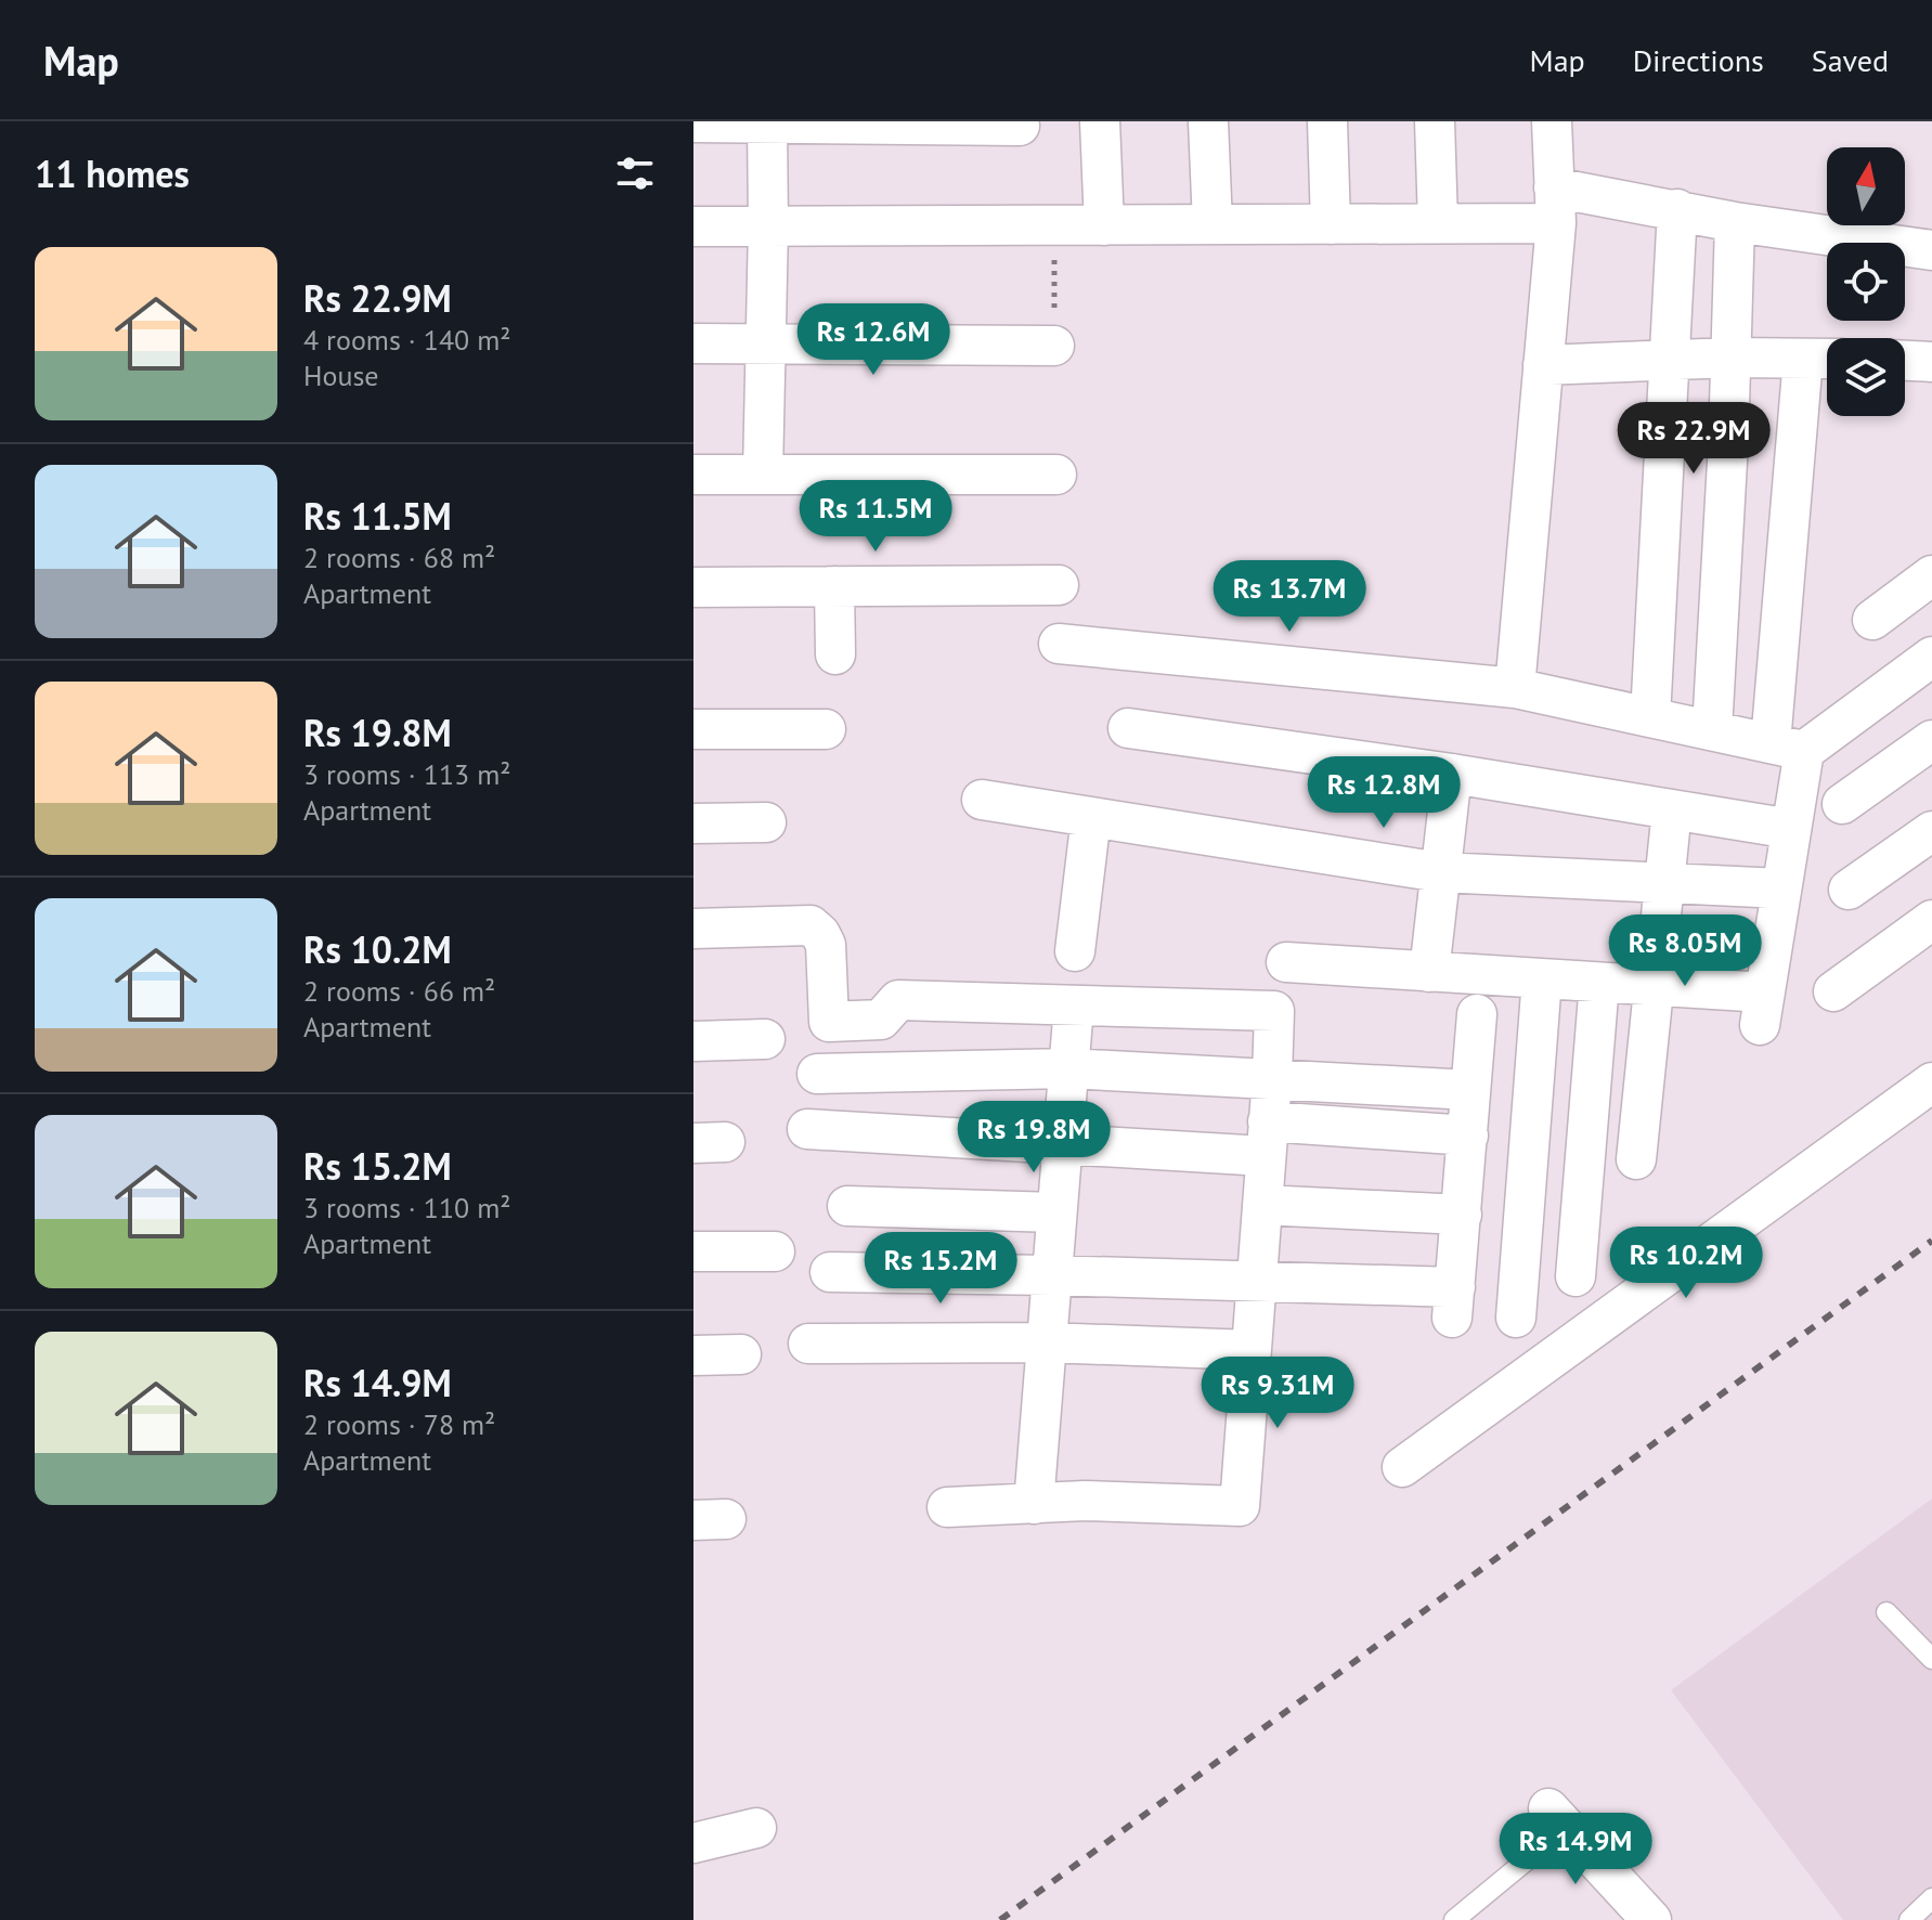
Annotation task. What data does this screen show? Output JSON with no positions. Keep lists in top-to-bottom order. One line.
{"north":"top","page":{"header":"Map","nav":["Map","Directions","Saved"],"heading":"11 homes","list":[{"name":"Rs 22.9M","note":"4 rooms · 140 m² · House"},{"name":"Rs 11.5M","note":"2 rooms · 68 m² · Apartment"},{"name":"Rs 19.8M","note":"3 rooms · 113 m² · Apartment"},{"name":"Rs 10.2M","note":"2 rooms · 66 m² · Apartment"},{"name":"Rs 15.2M","note":"3 rooms · 110 m² · Apartment"},{"name":"Rs 14.9M","note":"2 rooms · 78 m² · Apartment"}],"price":["Rs 12.6M","Rs 22.9M","Rs 11.5M","Rs 13.7M","Rs 12.8M","Rs 8.05M","Rs 19.8M","Rs 10.2M","Rs 15.2M","Rs 9.31M","Rs 14.9M"]}}
